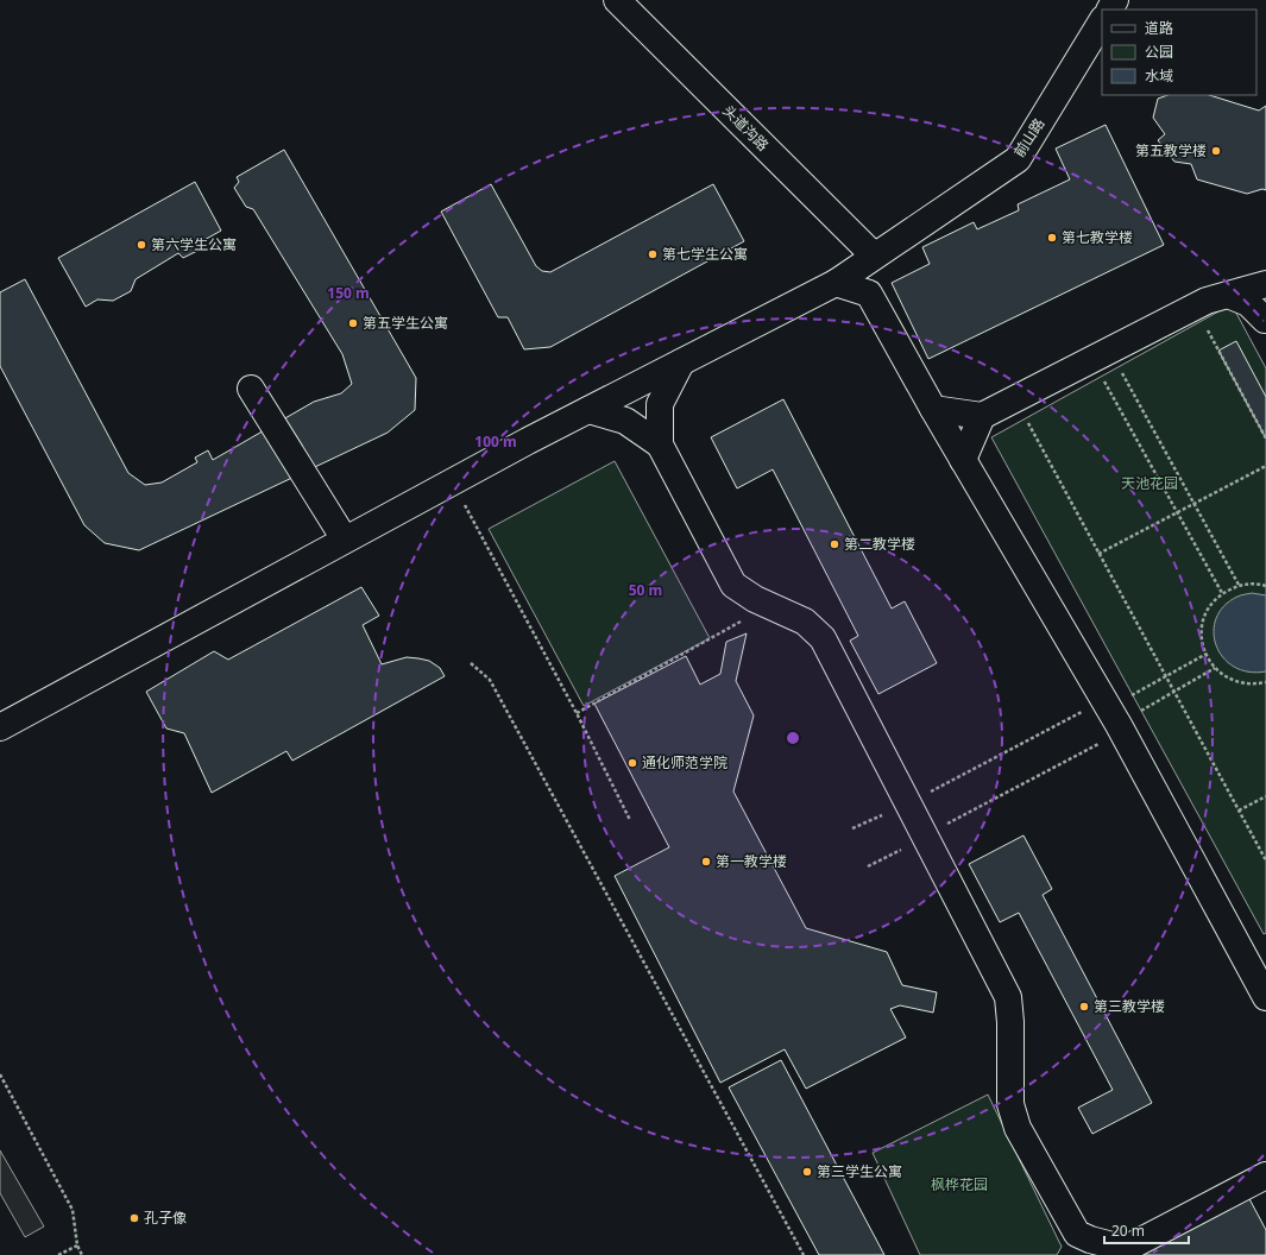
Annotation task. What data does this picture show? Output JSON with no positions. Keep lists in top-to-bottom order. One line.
{"streets":{"street":["头道沟路","前山路"]},"crossings":[["头道沟路","前山路"]],"parks":["天池花园","枫桦花园"],"places":["第五教学楼","第七教学楼","第六学生公寓","第七学生公寓","第五学生公寓","第二教学楼","通化师范学院","第一教学楼","第三教学楼","第三学生公寓","孔子像"],"legend":["道路","公园","水域"],"scale_bar":"20 m","rings":["150 m","100 m","50 m"]}
